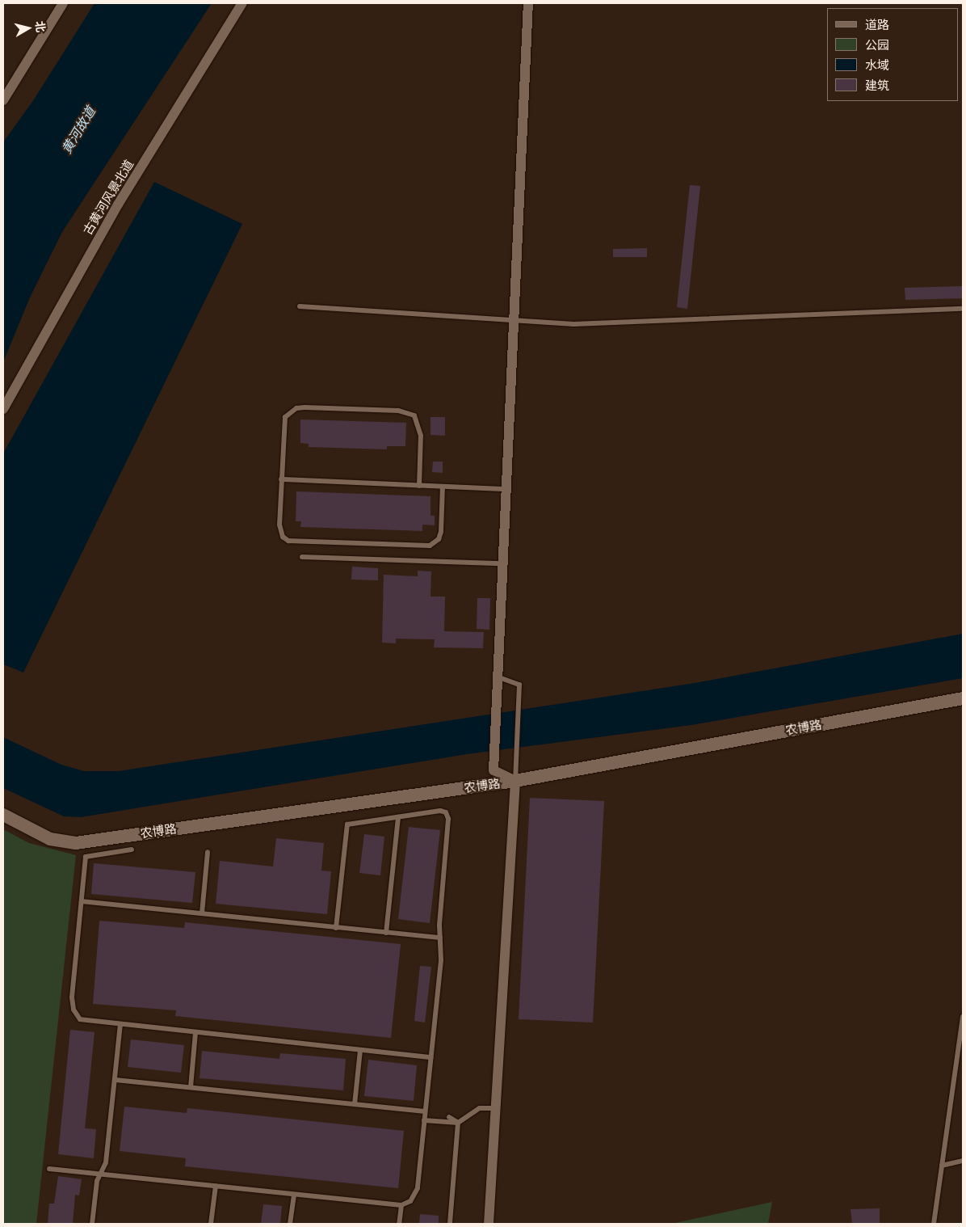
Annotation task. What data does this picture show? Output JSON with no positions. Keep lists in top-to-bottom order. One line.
{"streets":{"street":["古黄河风景北道","农博路"]},"water":["黄河故道"],"legend":["道路","公园","水域","建筑"],"north":"right"}
